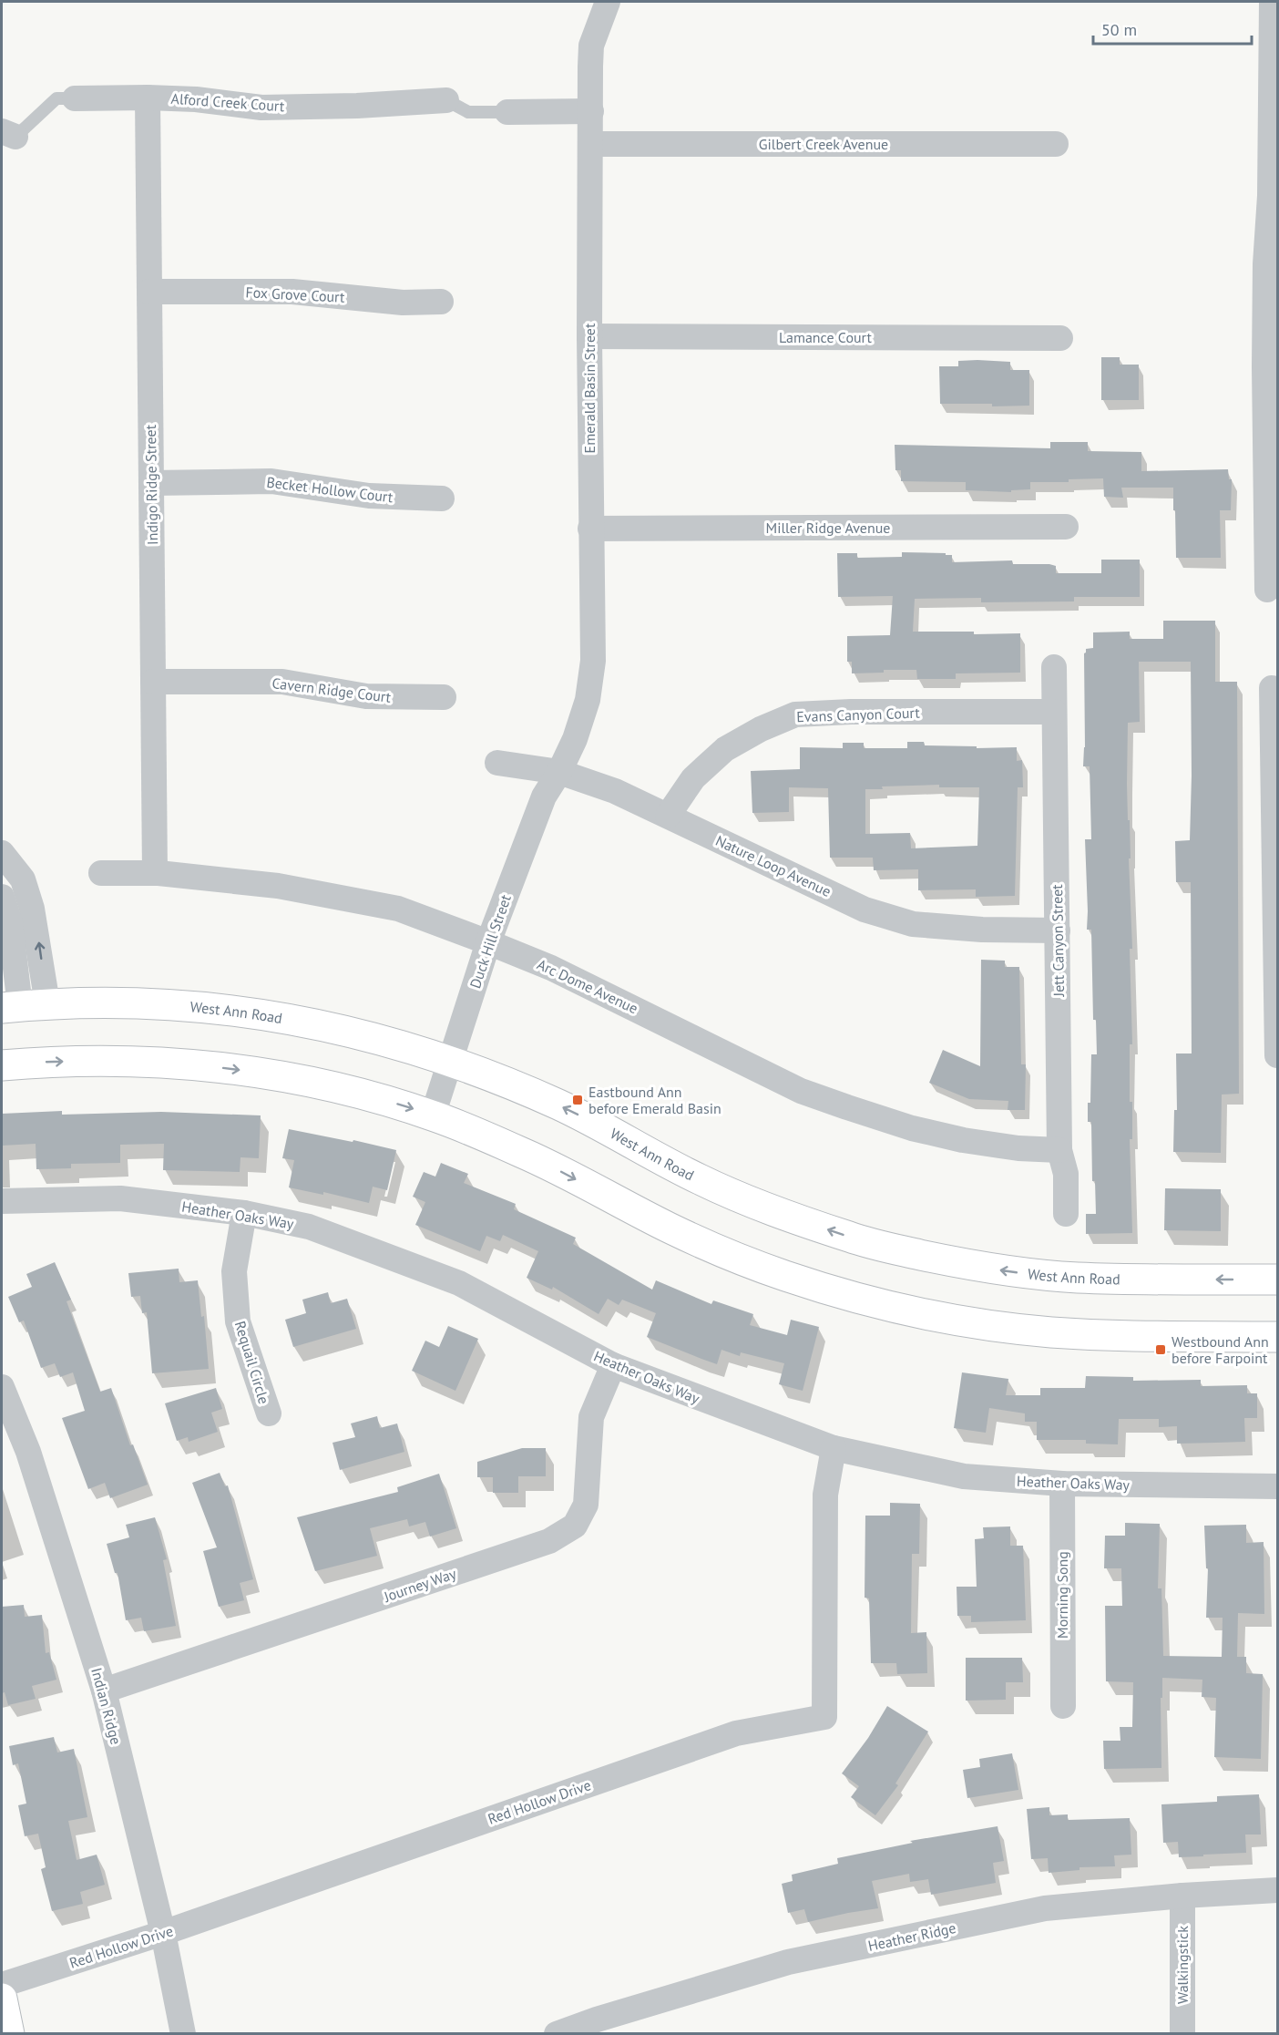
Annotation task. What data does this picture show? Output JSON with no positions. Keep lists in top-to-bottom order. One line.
{"streets":{"main road":["West Ann Road"],"street":["Alford Creek Court","Gilbert Creek Avenue","Fox Grove Court","Lamance Court","Emerald Basin Street","Indigo Ridge Street","Becket Hollow Court","Miller Ridge Avenue","Cavern Ridge Court","Evans Canyon Court","Nature Loop Avenue","Jett Canyon Street","Duck Hill Street","Arc Dome Avenue","Heather Oaks Way","Requail Circle","Journey Way","Morning Song","Indian Ridge","Red Hollow Drive","Heather Ridge","Walkingstick"]},"crossings":[["Alford Creek Court","Indigo Ridge Street"],["Gilbert Creek Avenue","Emerald Basin Street"],["Fox Grove Court","Indigo Ridge Street"],["Lamance Court","Emerald Basin Street"],["Emerald Basin Street","Miller Ridge Avenue"],["Emerald Basin Street","Nature Loop Avenue"],["Emerald Basin Street","Duck Hill Street"],["Indigo Ridge Street","Becket Hollow Court"],["Indigo Ridge Street","Cavern Ridge Court"],["Indigo Ridge Street","Arc Dome Avenue"],["Evans Canyon Court","Nature Loop Avenue"],["Evans Canyon Court","Jett Canyon Street"],["Nature Loop Avenue","Jett Canyon Street"],["Nature Loop Avenue","Duck Hill Street"],["Jett Canyon Street","Arc Dome Avenue"],["Duck Hill Street","Arc Dome Avenue"],["Duck Hill Street","West Ann Road"],["Heather Oaks Way","Requail Circle"],["Heather Oaks Way","Journey Way"],["Heather Oaks Way","Morning Song"],["Heather Oaks Way","Red Hollow Drive"],["Journey Way","Indian Ridge"],["Indian Ridge","Red Hollow Drive"],["Heather Ridge","Walkingstick"]],"places":{"transit":["Eastbound Ann before Emerald Basin","Westbound Ann before Farpoint"]},"scale_bar":"50 m"}
